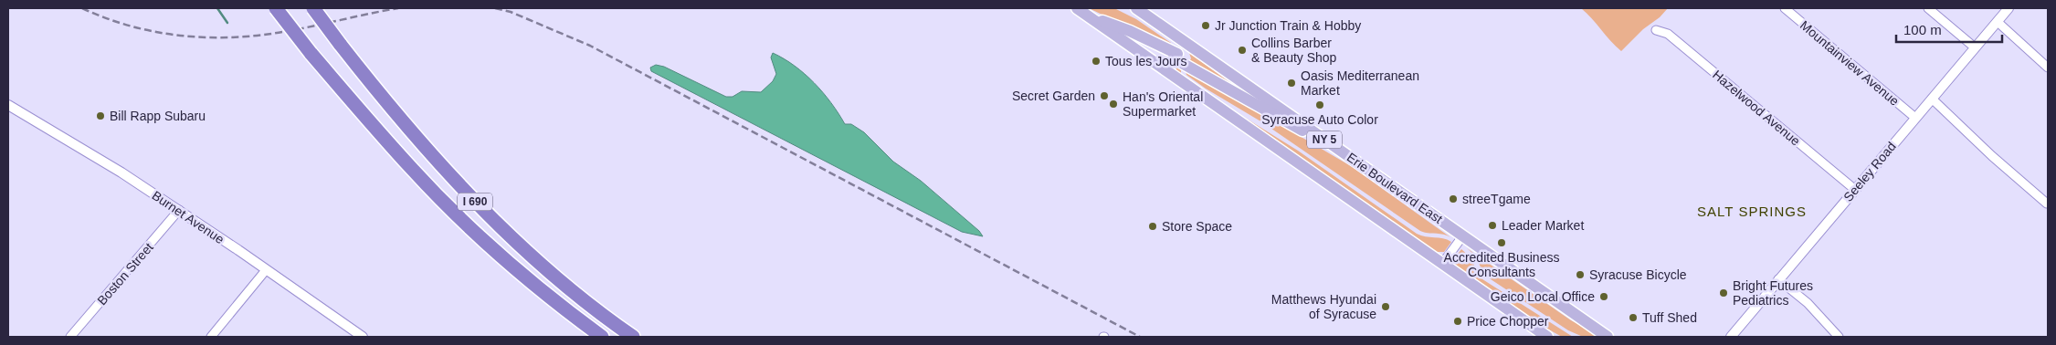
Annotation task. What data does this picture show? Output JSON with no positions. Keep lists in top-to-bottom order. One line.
{"streets":{"highway":["I 690"],"main road":["NY 5","Erie Boulevard East"],"street":["Mountainview Avenue","Hazelwood Avenue","Seeley Road","Burnet Avenue","Boston Street"]},"crossings":[["Mountainview Avenue","Seeley Road"],["Hazelwood Avenue","Seeley Road"],["Burnet Avenue","Boston Street"]],"districts":["SALT SPRINGS"],"places":["Jr Junction Train & Hobby","Collins Barber & Beauty Shop","Tous les Jours","Oasis Mediterranean Market","Secret Garden","Han's Oriental Supermarket","Syracuse Auto Color","Bill Rapp Subaru","streeTgame","Leader Market","Store Space","Accredited Business Consultants","Syracuse Bicycle","Bright Futures Pediatrics","Geico Local Office","Matthews Hyundai of Syracuse","Tuff Shed","Price Chopper"],"scale_bar":"100 m"}
